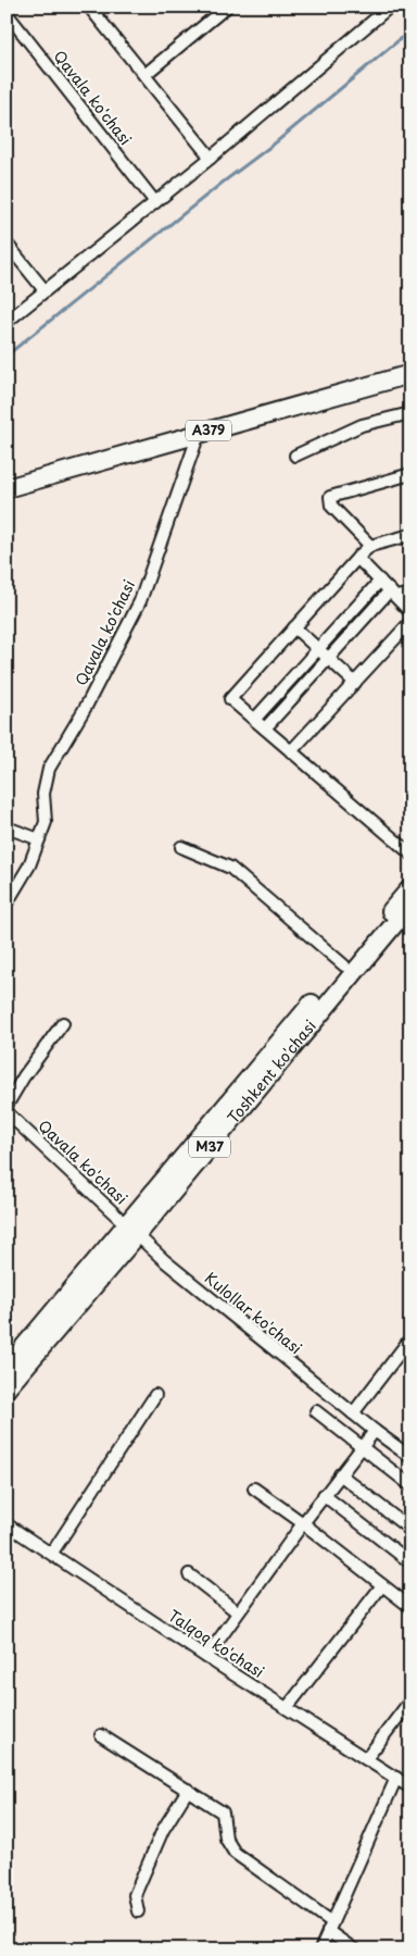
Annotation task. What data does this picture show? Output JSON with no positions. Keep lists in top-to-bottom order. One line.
{"streets":{"highway":["A379","Toshkent ko'chasi","M37"],"street":["Qavala ko'chasi","Kulollar ko'chasi","Talqoq ko'chasi"]},"crossings":[["Qavala ko'chasi","A379"],["Qavala ko'chasi","Toshkent ko'chasi"],["Qavala ko'chasi","Kulollar ko'chasi"],["Toshkent ko'chasi","Kulollar ko'chasi"]]}
